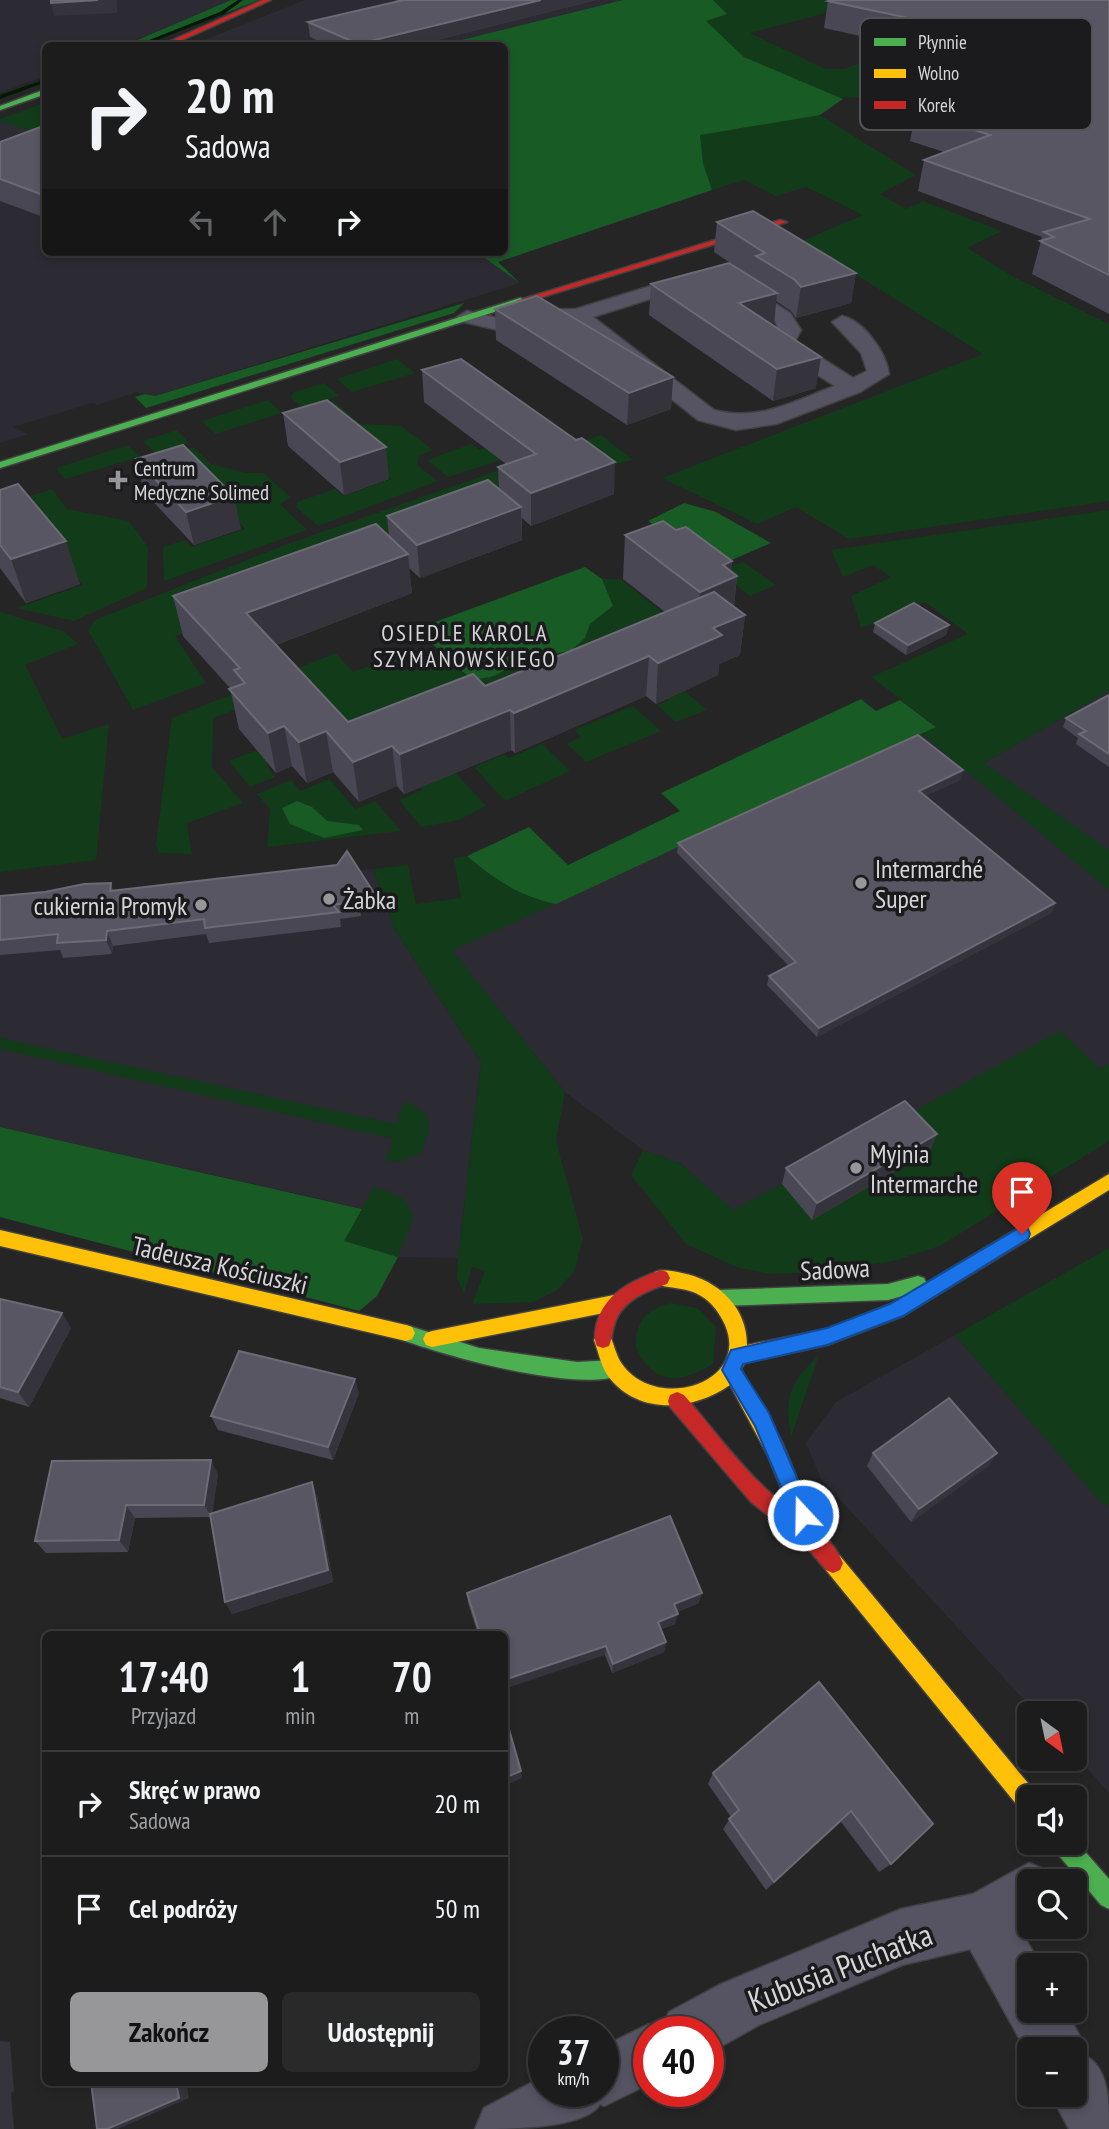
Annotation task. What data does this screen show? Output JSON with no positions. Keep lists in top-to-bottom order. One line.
{"streets":{"street":["Tadeusza Kościuszki","Sadowa","Kubusia Puchatka"]},"crossings":[["Tadeusza Kościuszki","Sadowa"]],"districts":["OSIEDLE KAROLA SZYMANOWSKIEGO"],"places":{"health":["Centrum Medyczne Solimed"],"other":["Intermarché Super","Żabka","cukiernia Promyk","Myjnia Intermarche"]},"legend":["Płynnie","Wolno","Korek"],"north":"bottom right","page":{"turn":["20 m","Sadowa"],"eta":["17:40","Przyjazd","1","min","70","m"],"map_buttons":["+","−"],"list":[{"name":"Skręć w prawo","note":"Sadowa","value":"20 m"},{"name":"Cel podróży","value":"50 m"}],"buttons":["Zakończ","Udostępnij"],"speed":"37 km/h","limit":"40"}}
